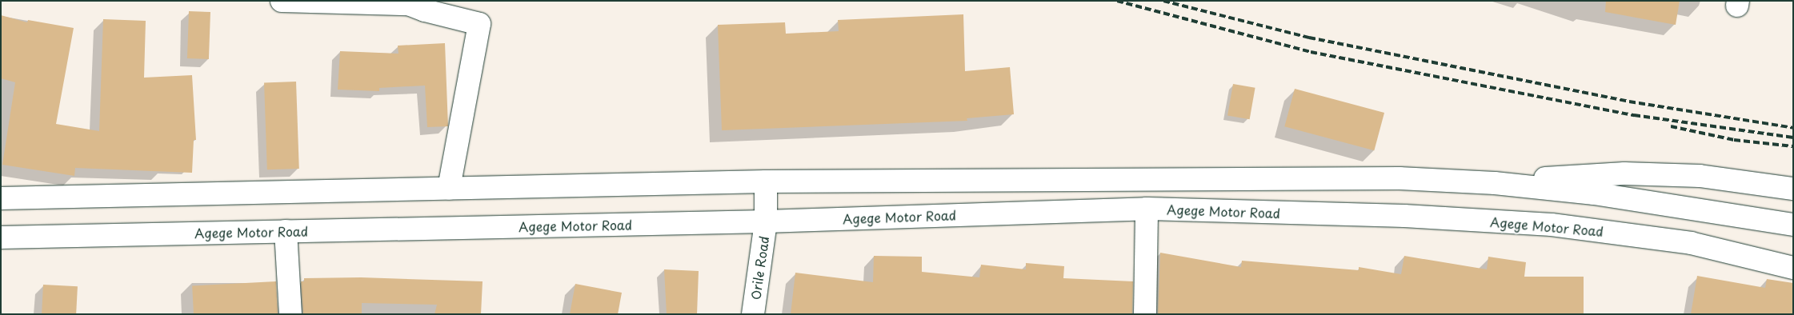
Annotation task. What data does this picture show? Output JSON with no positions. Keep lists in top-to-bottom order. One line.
{"streets":{"main road":["Agege Motor Road","Orile Road"]},"crossings":[["Agege Motor Road","Orile Road"]]}
